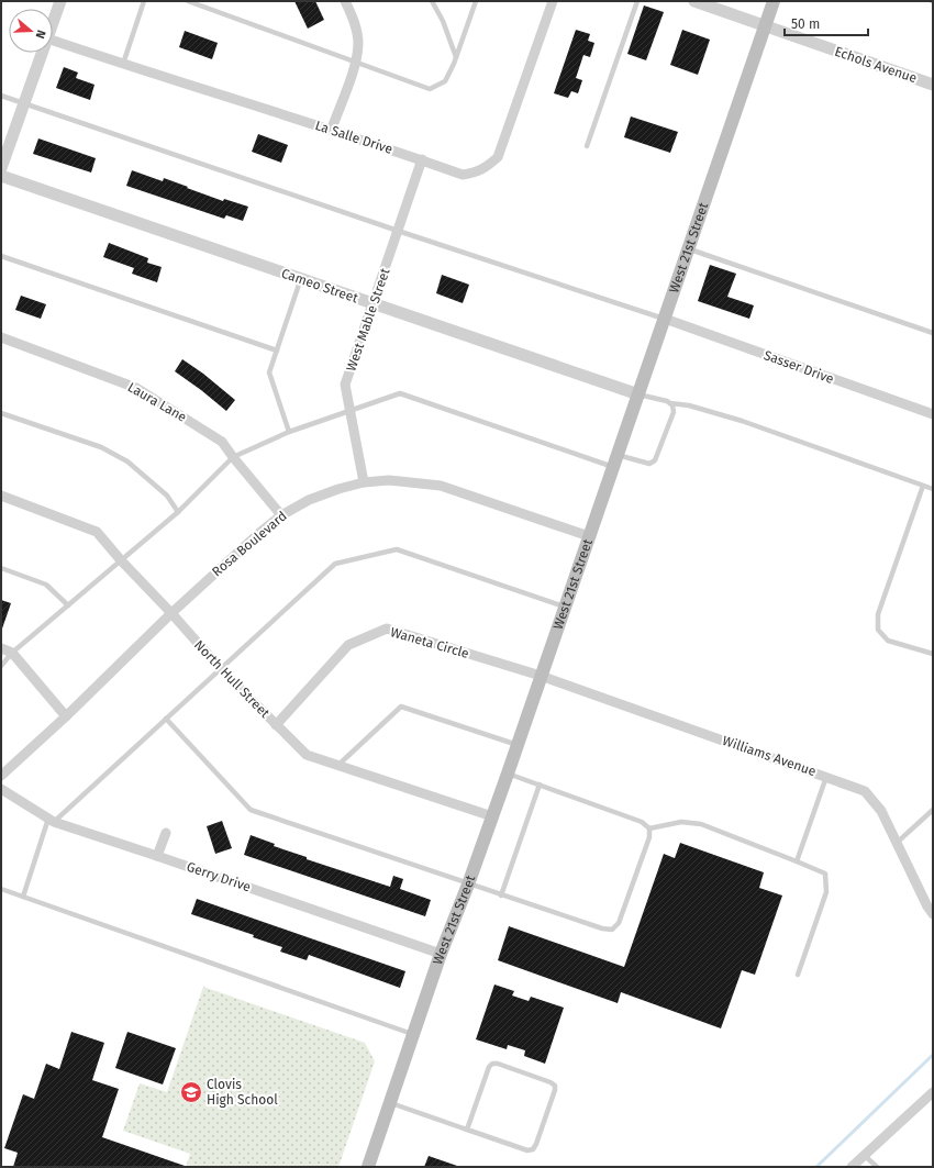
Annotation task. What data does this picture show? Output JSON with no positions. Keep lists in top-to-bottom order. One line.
{"streets":{"main road":["West 21st Street"],"street":["Echols Avenue","La Salle Drive","Cameo Street","West Mable Street","Sasser Drive","Laura Lane","Rosa Boulevard","Waneta Circle","North Hull Street","Williams Avenue","Gerry Drive"]},"crossings":[["Echols Avenue","West 21st Street"],["La Salle Drive","West Mable Street"],["West 21st Street","Cameo Street"],["West 21st Street","Sasser Drive"],["West 21st Street","Rosa Boulevard"],["West 21st Street","Waneta Circle"],["West 21st Street","North Hull Street"],["West 21st Street","Williams Avenue"],["West 21st Street","Gerry Drive"],["Cameo Street","West Mable Street"],["West Mable Street","Rosa Boulevard"],["Laura Lane","Rosa Boulevard"],["Rosa Boulevard","North Hull Street"],["Waneta Circle","North Hull Street"],["Waneta Circle","Williams Avenue"]],"places":{"school or university":["Clovis High School"]},"scale_bar":"50 m","north":"right"}
